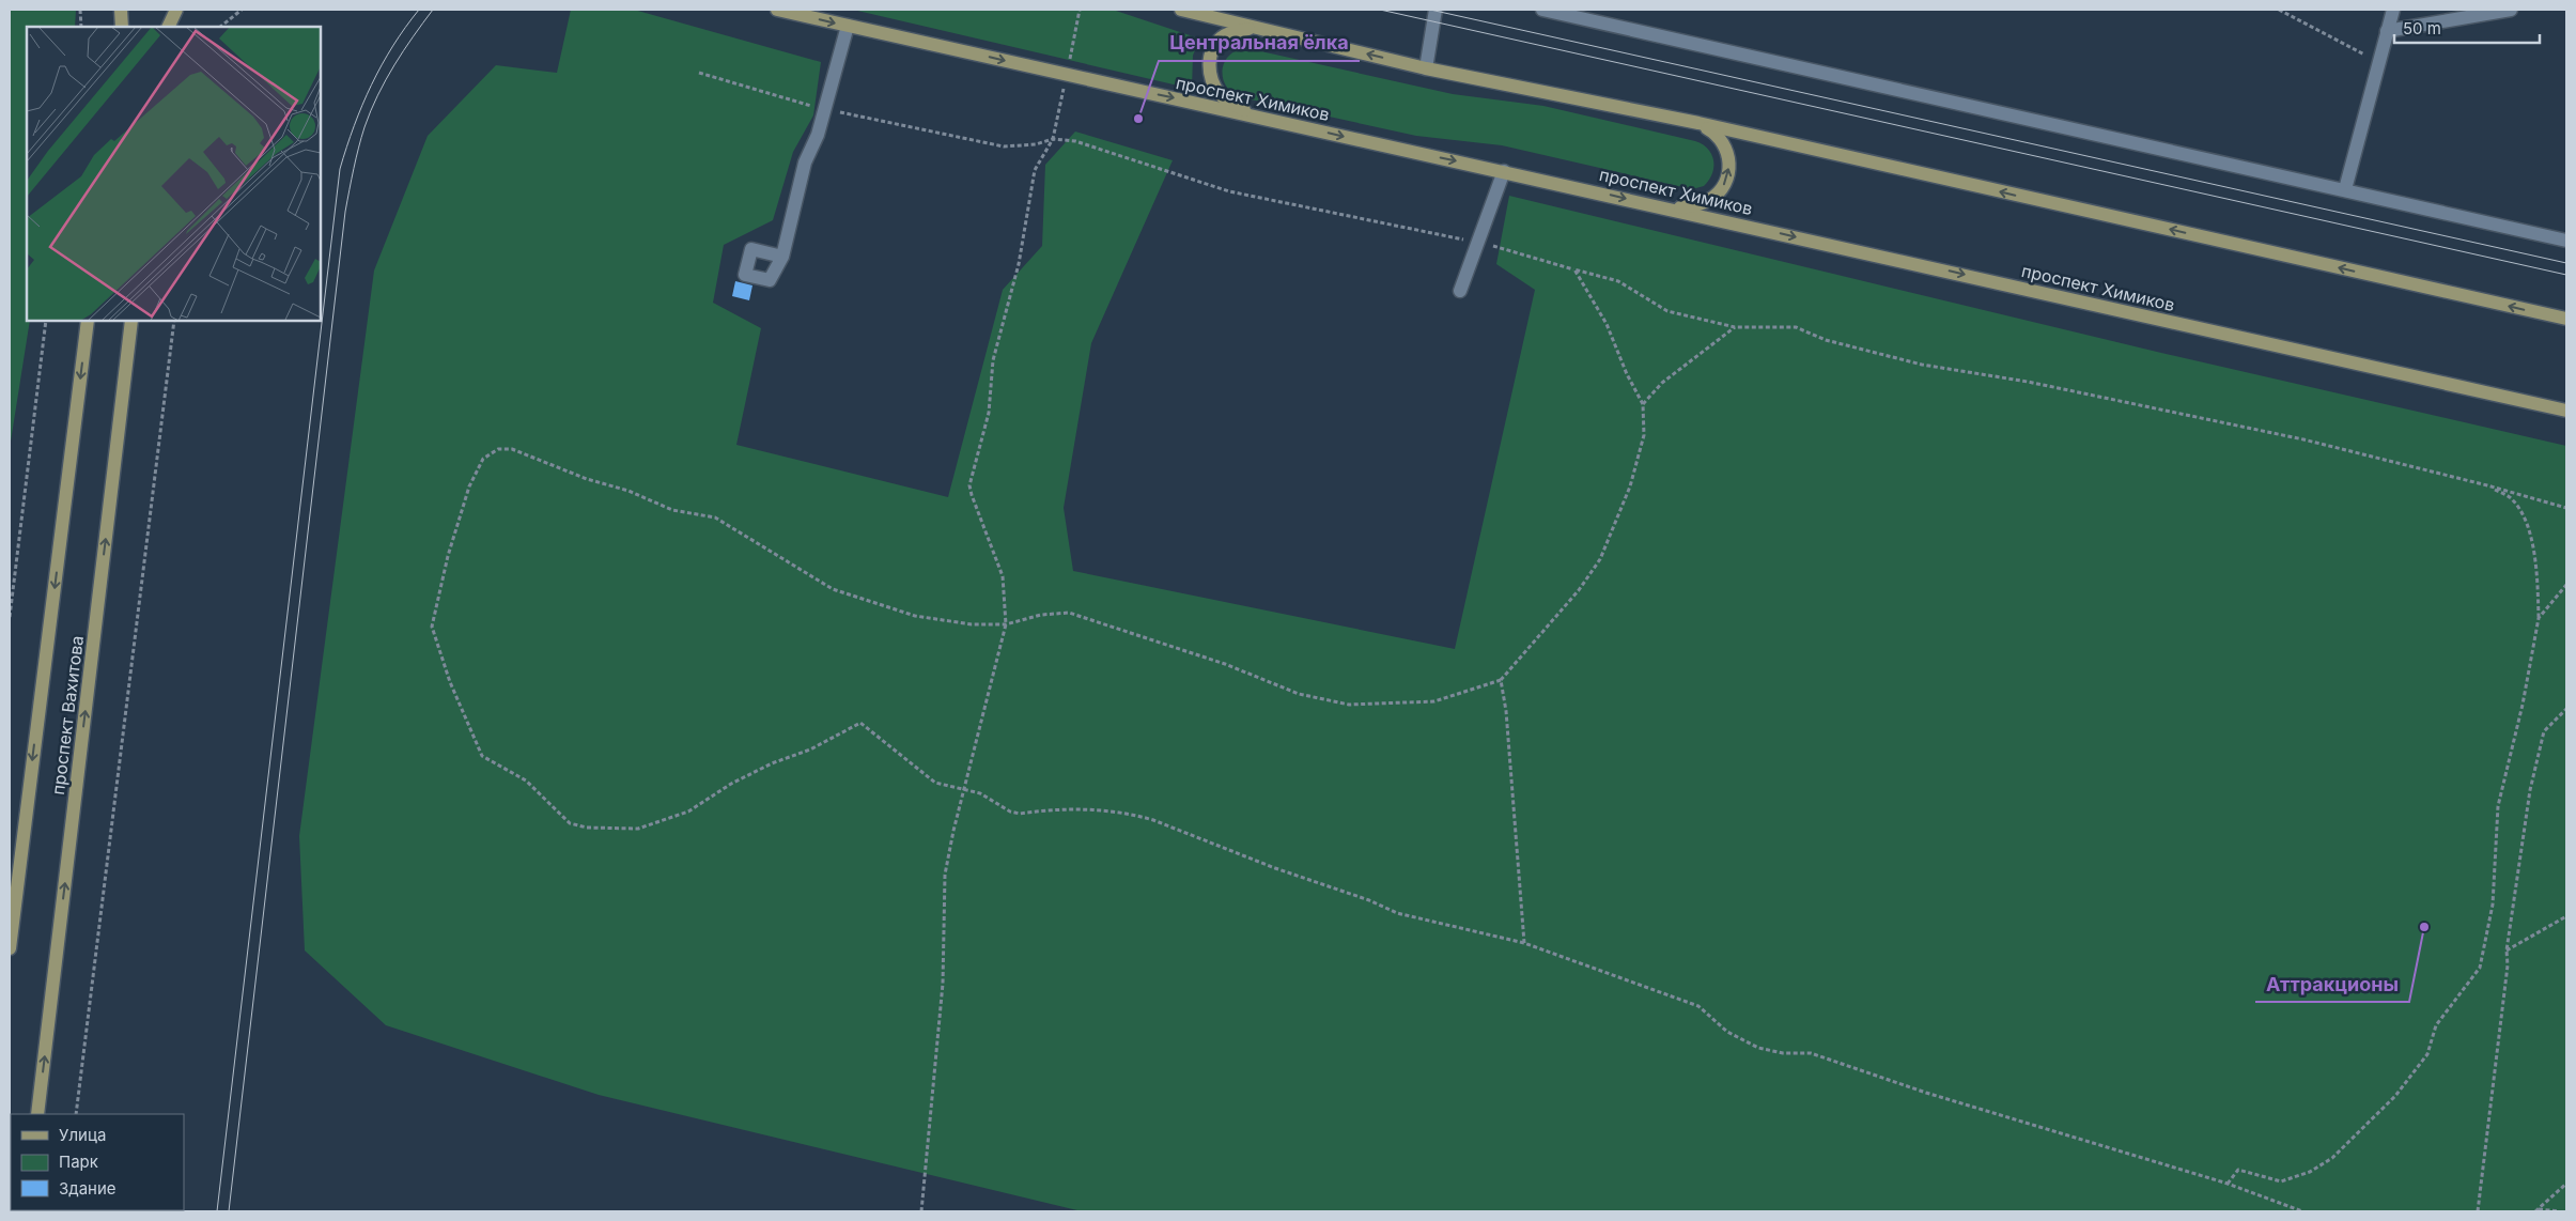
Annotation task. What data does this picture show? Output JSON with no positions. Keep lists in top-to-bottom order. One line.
{"streets":{"main road":["проспект Химиков","проспект Вахитова"]},"places":["Центральная ёлка","Аттракционы"],"legend":["Улица","Парк","Здание"],"scale_bar":"50 m"}
